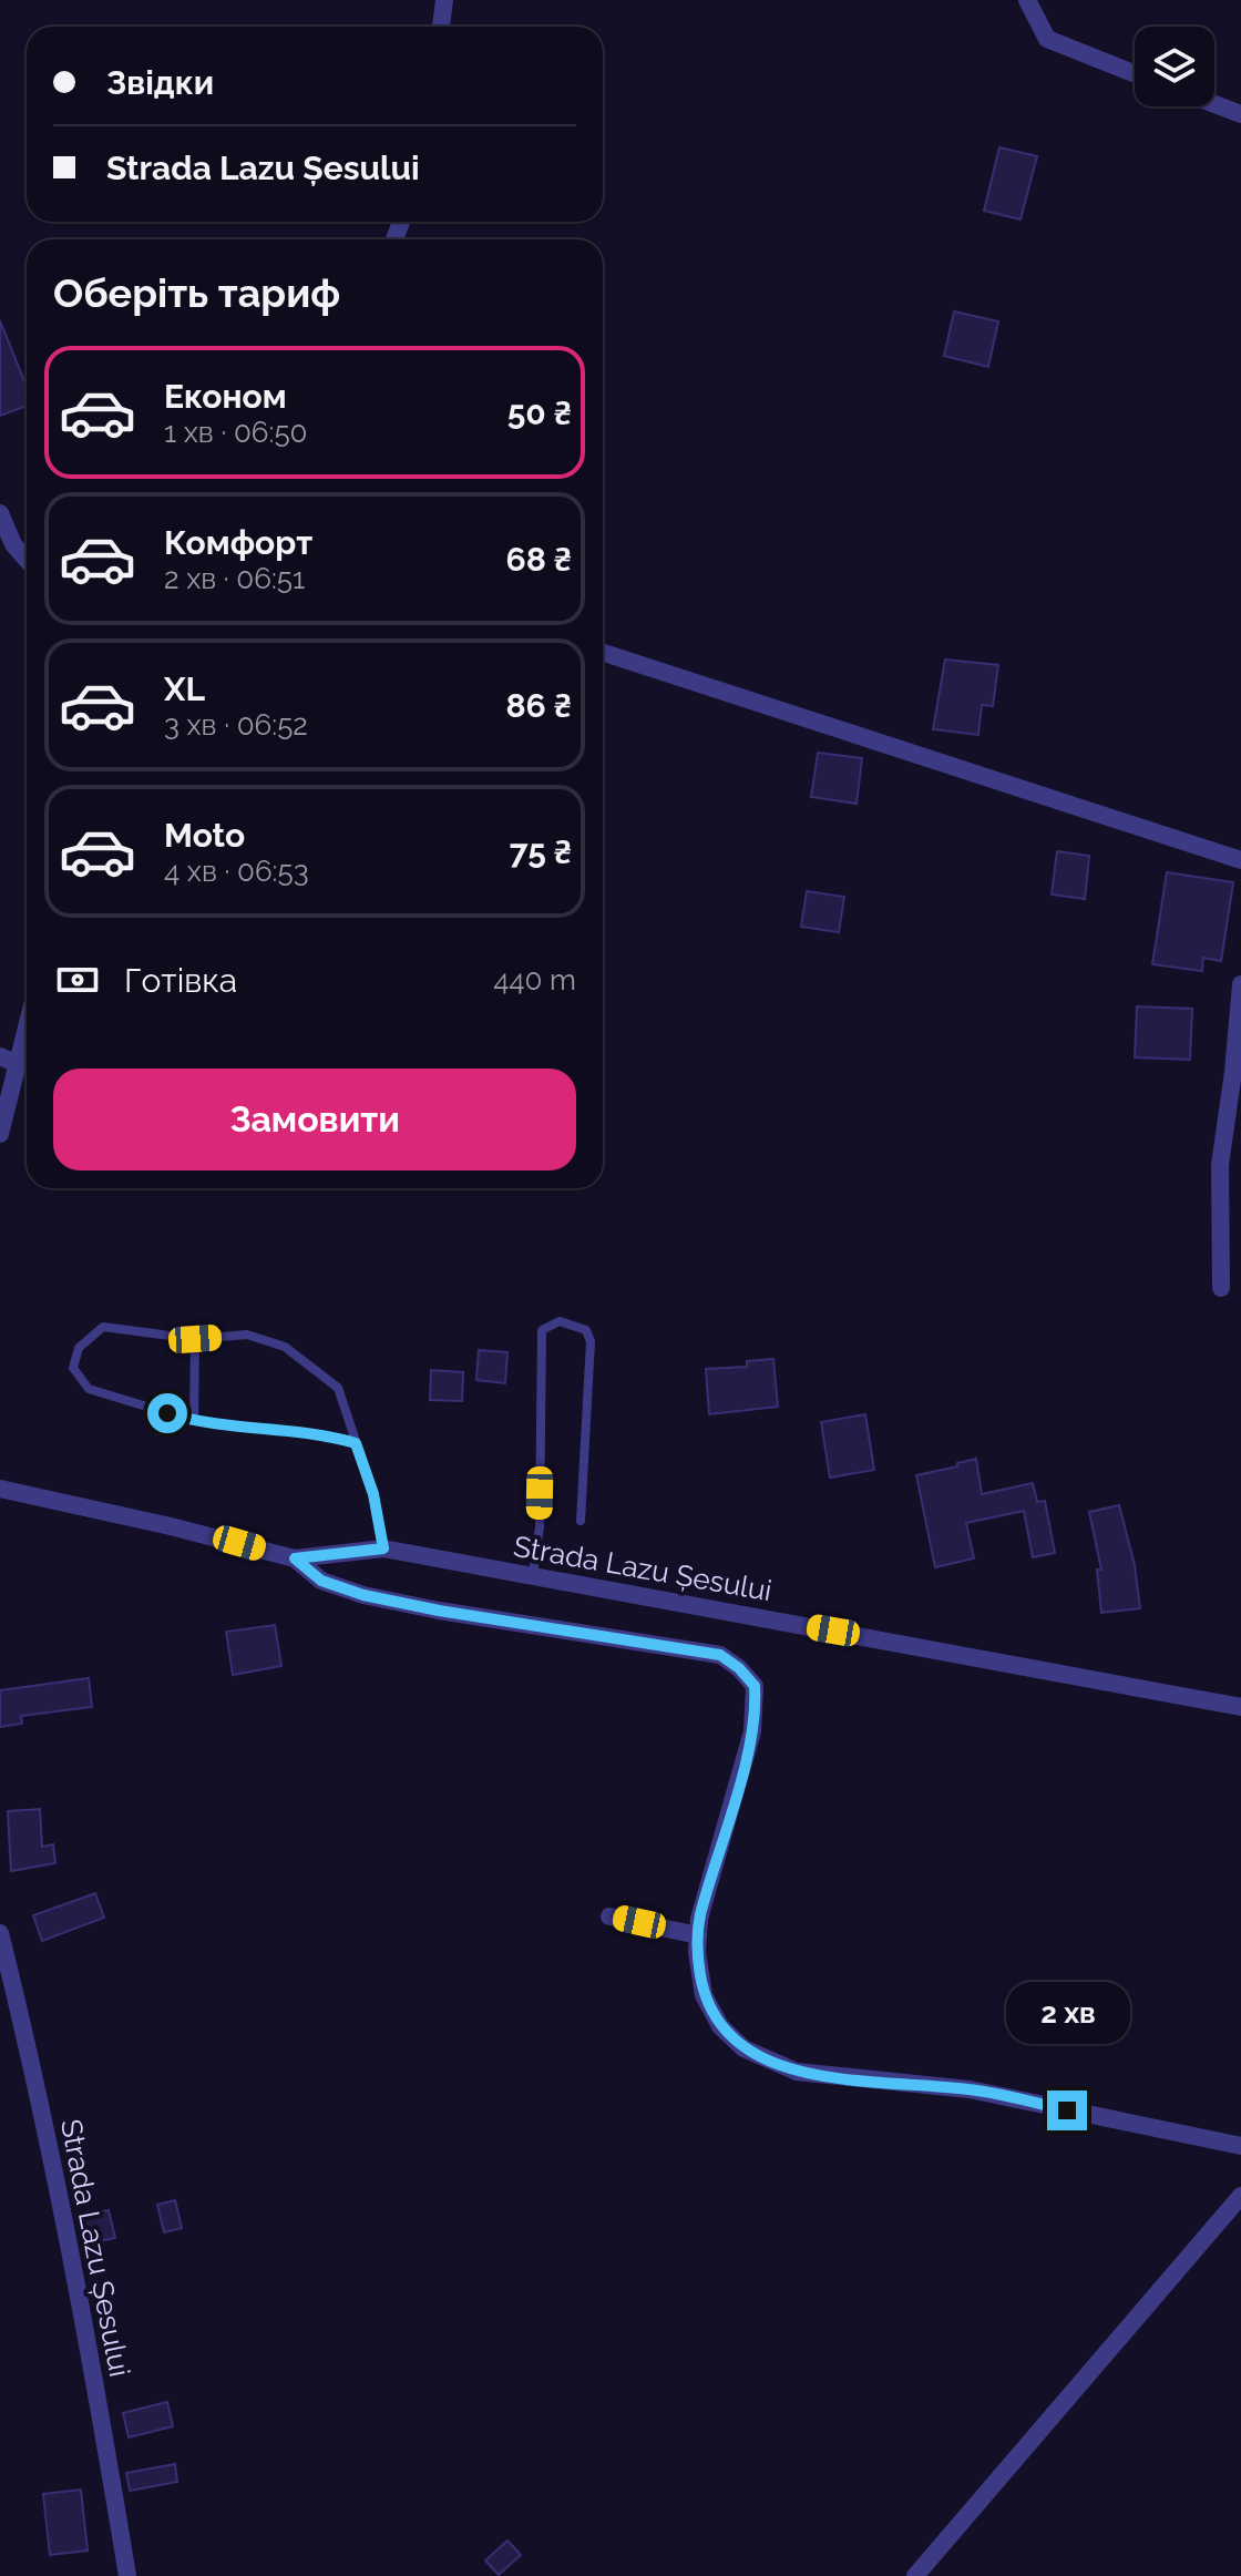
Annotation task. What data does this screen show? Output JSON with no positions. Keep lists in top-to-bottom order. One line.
{"streets":{"street":["Strada Lazu Șesului"]},"page":{"banner":["Звідки","Strada Lazu Șesului"],"heading":"Оберіть тариф","list":[{"name":"Економ","note":"1 хв · 06:50","value":"50 ₴"},{"name":"Комфорт","note":"2 хв · 06:51","value":"68 ₴"},{"name":"XL","note":"3 хв · 06:52","value":"86 ₴"},{"name":"Moto","note":"4 хв · 06:53","value":"75 ₴"}],"pay":["Готівка","440 m"],"buttons":"Замовити","bubble":"2 хв"}}
